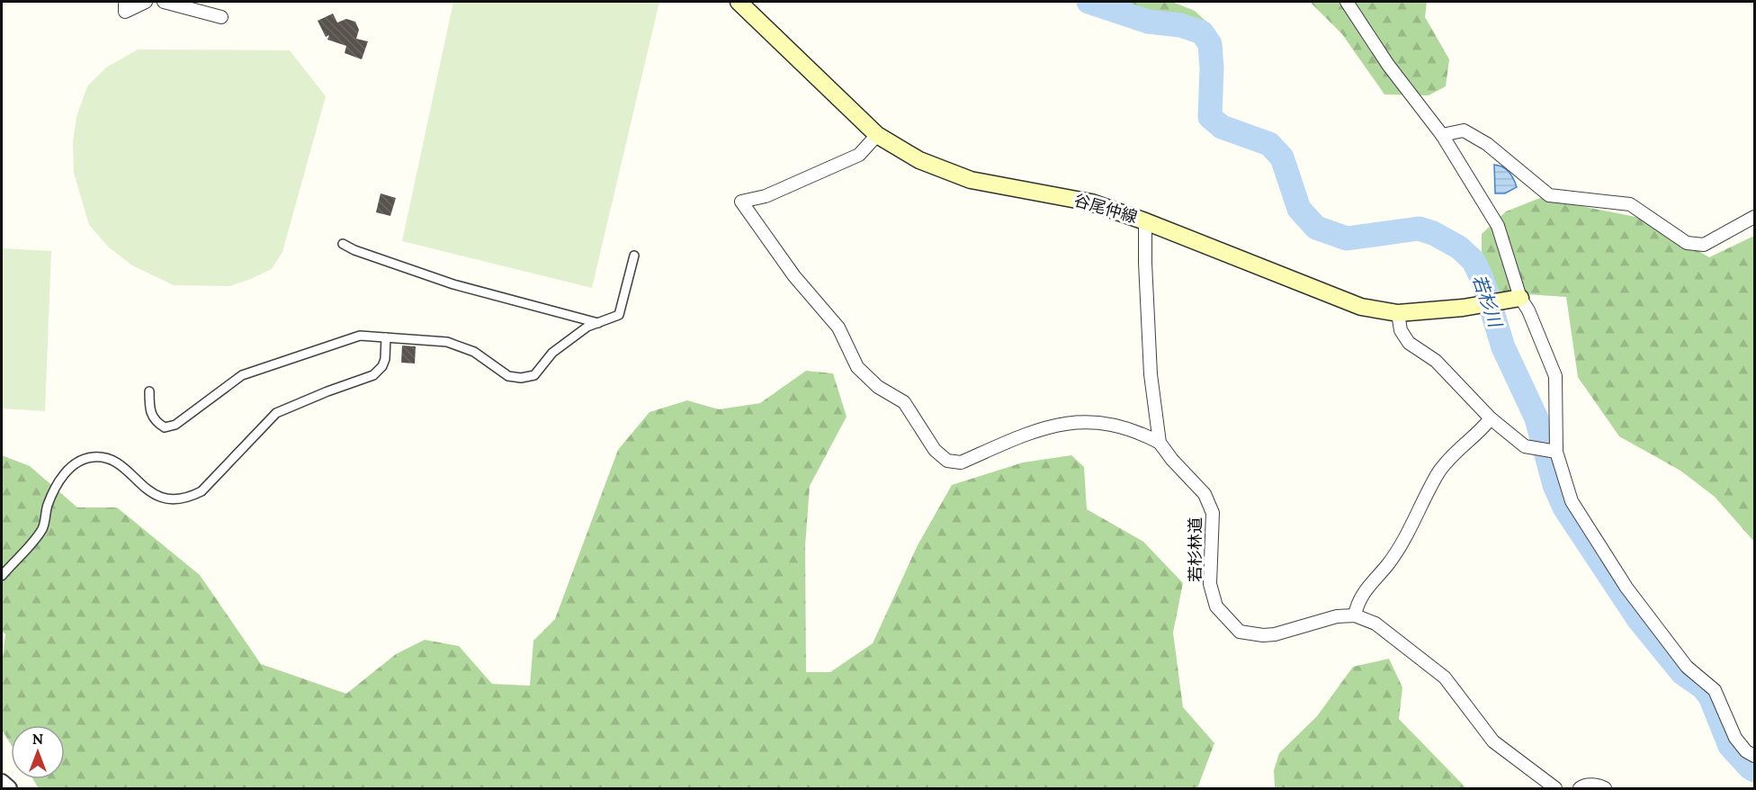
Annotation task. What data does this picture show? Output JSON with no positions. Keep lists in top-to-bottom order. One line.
{"streets":{"main road":["谷尾仲線"],"street":["若杉林道"]},"water":["若杉川"],"north":"top"}
